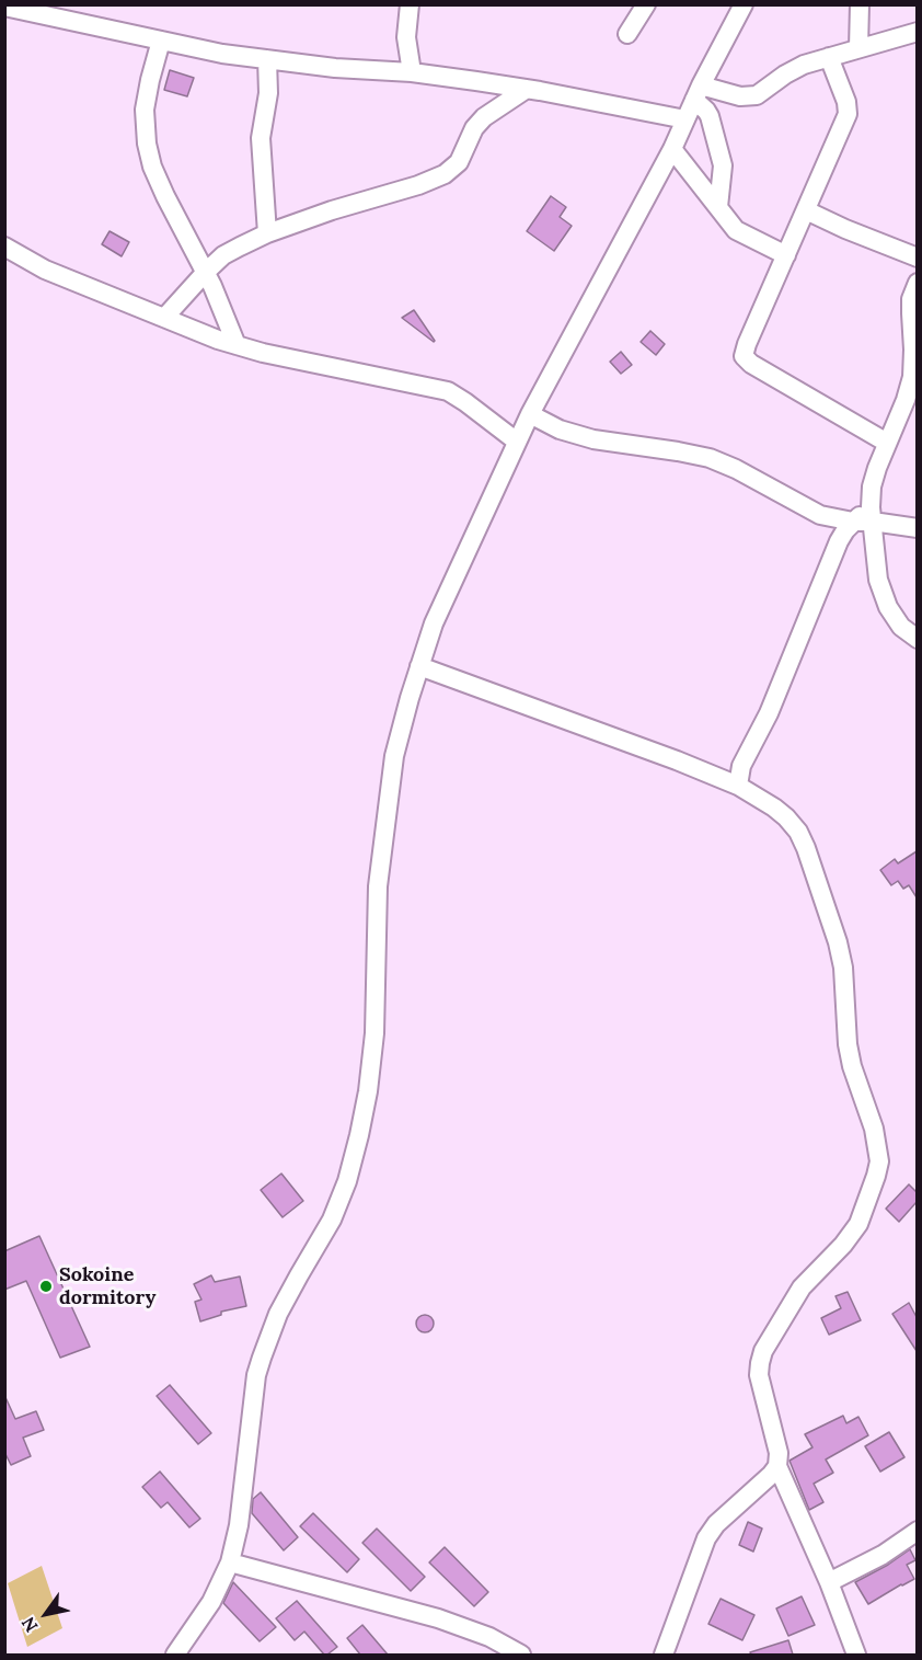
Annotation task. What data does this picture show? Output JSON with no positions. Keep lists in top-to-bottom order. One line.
{"places":["Sokoine dormitory"],"north":"bottom left"}
